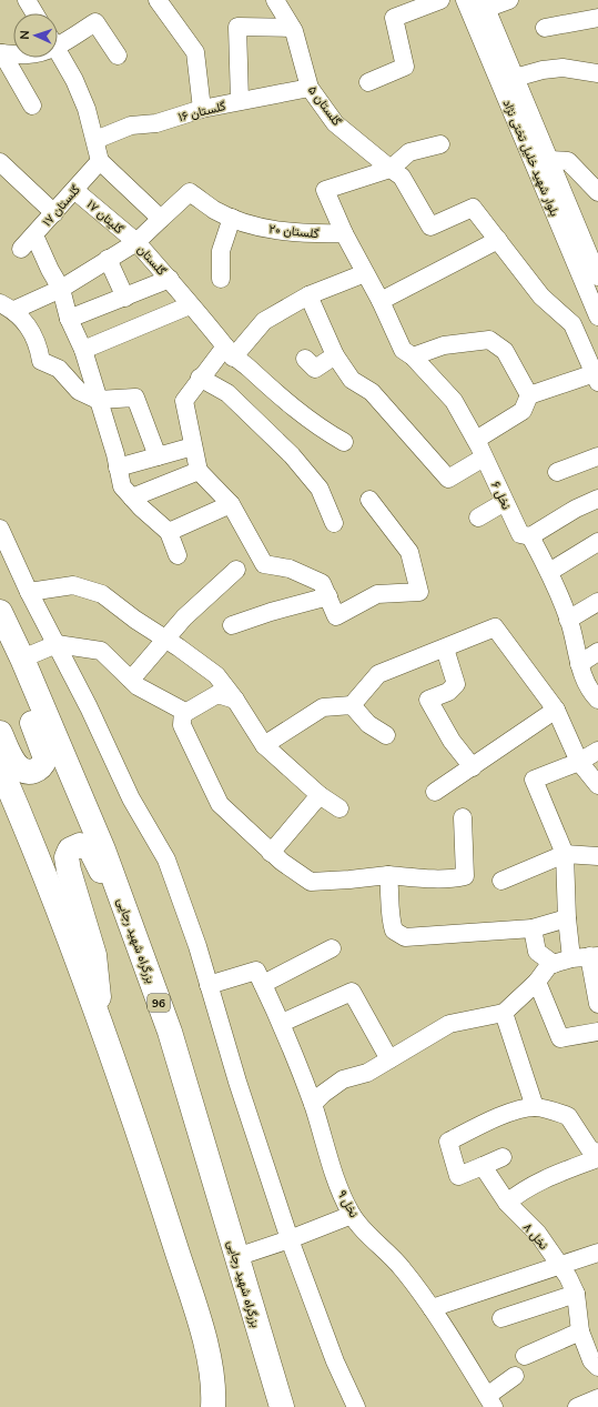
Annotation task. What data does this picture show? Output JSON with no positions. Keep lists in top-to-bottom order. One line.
{"streets":{"highway":["بزرگراه شهید رجایی","96"],"street":["گلستان ۵","گلستان ۱۶","بلوار شهید خلیل تختی نژاد","گلستان ۱۷","گلیتان ۱۷","گلستان ۲۰","گلستان","نخل ۶","نخل ۹","نخل ۸"]},"crossings":[["گلستان ۵","گلستان ۱۶"],["گلستان ۱۷","گلیتان ۱۷"],["گلیتان ۱۷","گلستان"],["گلستان ۲۰","گلستان"]],"north":"left"}
